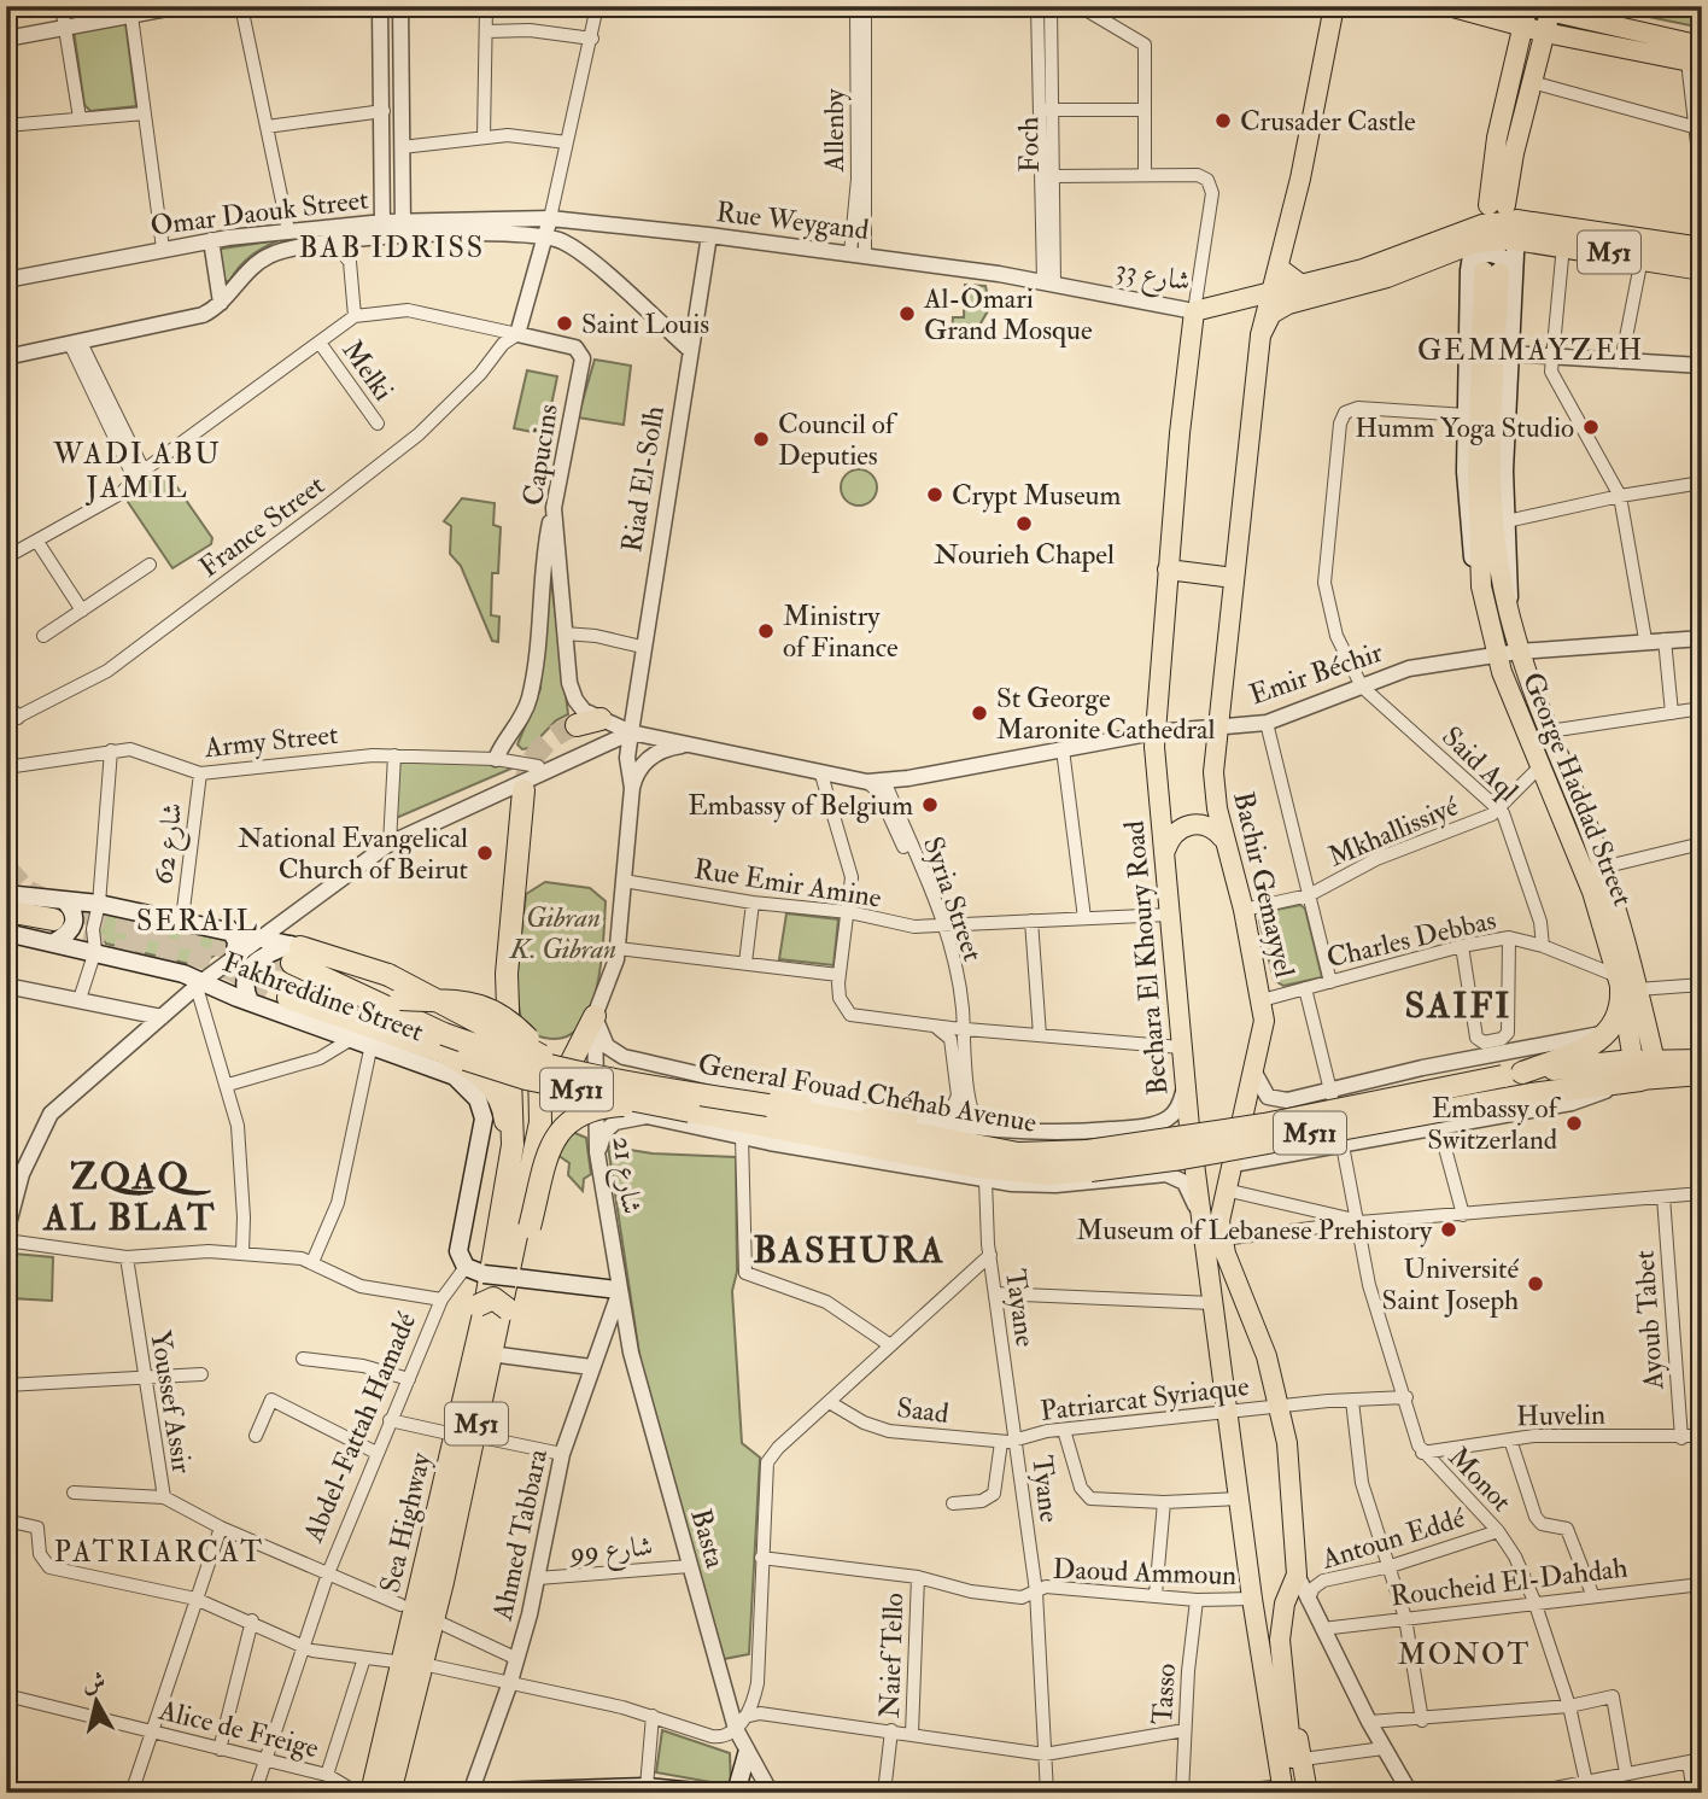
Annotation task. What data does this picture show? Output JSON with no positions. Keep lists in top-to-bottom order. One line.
{"streets":{"highway":["M51","M511","General Fouad Chéhab Avenue","Sea Highway"],"main road":["شارع 33","George Haddad Street","Bachir Gemayyel","Bechara El Khoury Road","Fakhreddine Street"],"street":["Allenby","Foch","Omar Daouk Street","Rue Weygand","Melki","Capucins","Riad El-Solh","France Street","Emir Béchir","Army Street","Said Aql","Mkhallissiyé","شارع 62","Rue Emir Amine","Syria Street","Charles Debbas","شارع 21","Tayane","Ayoub Tabet","Patriarcat Syriaque","Youssef Assir","Saad","Huvelin","Abdel-Fattah Hamadé","Monot","Tyane","Ahmed Tabbara","Basta","Antoun Eddé","شارع 99","Daoud Ammoun","Roucheid El-Dahdah","Naief Tello","Tasso","Alice de Freige"]},"crossings":[["Allenby","Rue Weygand"],["Foch","شارع 33"],["Omar Daouk Street","Rue Weygand"],["Rue Weygand","شارع 33"],["Rue Weygand","Riad El-Solh"],["M51","George Haddad Street"],["M51","Fakhreddine Street"],["M51","Abdel-Fattah Hamadé"],["M51","Sea Highway"],["شارع 33","George Haddad Street"],["شارع 33","Bachir Gemayyel"],["شارع 33","Bechara El Khoury Road"],["Capucins","France Street"],["Capucins","Emir Béchir"],["Riad El-Solh","Emir Béchir"],["Riad El-Solh","Rue Emir Amine"],["Riad El-Solh","شارع 21"],["Emir Béchir","Said Aql"],["Emir Béchir","George Haddad Street"],["Emir Béchir","Bachir Gemayyel"],["Emir Béchir","Syria Street"],["Emir Béchir","Bechara El Khoury Road"],["Army Street","شارع 62"],["Said Aql","Mkhallissiyé"],["Said Aql","Charles Debbas"],["George Haddad Street","Mkhallissiyé"],["George Haddad Street","Charles Debbas"],["George Haddad Street","General Fouad Chéhab Avenue"],["Mkhallissiyé","Bachir Gemayyel"],["شارع 62","Fakhreddine Street"],["Rue Emir Amine","Syria Street"],["Rue Emir Amine","Bechara El Khoury Road"],["Bachir Gemayyel","Charles Debbas"],["Bachir Gemayyel","Bechara El Khoury Road"],["Charles Debbas","Monot"],["Bechara El Khoury Road","Patriarcat Syriaque"],["Bechara El Khoury Road","Daoud Ammoun"],["Fakhreddine Street","General Fouad Chéhab Avenue"],["Fakhreddine Street","Abdel-Fattah Hamadé"],["Fakhreddine Street","Sea Highway"],["شارع 21","Ahmed Tabbara"],["شارع 21","Basta"],["Tayane","Patriarcat Syriaque"],["Tayane","Saad"],["Tayane","Tyane"],["Ayoub Tabet","Huvelin"],["Patriarcat Syriaque","Saad"],["Patriarcat Syriaque","Monot"],["Patriarcat Syriaque","Tyane"],["Youssef Assir","Abdel-Fattah Hamadé"],["Saad","Tyane"],["Huvelin","Monot"],["Abdel-Fattah Hamadé","Sea Highway"],["Abdel-Fattah Hamadé","Alice de Freige"],["Monot","Antoun Eddé"],["Monot","Roucheid El-Dahdah"],["Tyane","Daoud Ammoun"],["Ahmed Tabbara","Basta"],["Ahmed Tabbara","شارع 99"],["Basta","شارع 99"],["Daoud Ammoun","Naief Tello"],["Daoud Ammoun","Tasso"]],"districts":["BAB IDRISS","GEMMAYZEH","WADI ABU JAMIL","SERAIL","SAIFI","ZQAQ AL BLAT","BASHURA","PATRIARCAT","MONOT"],"parks":["Gibran K. Gibran"],"places":["Crusader Castle","Al-Omari Grand Mosque","Saint Louis","Humm Yoga Studio","Council of Deputies","Crypt Museum","Nourieh Chapel","Ministry of Finance","St George Maronite Cathedral","Embassy of Belgium","National Evangelical Church of Beirut","Embassy of Switzerland","Museum of Lebanese Prehistory","Université Saint Joseph"],"north":"top"}
